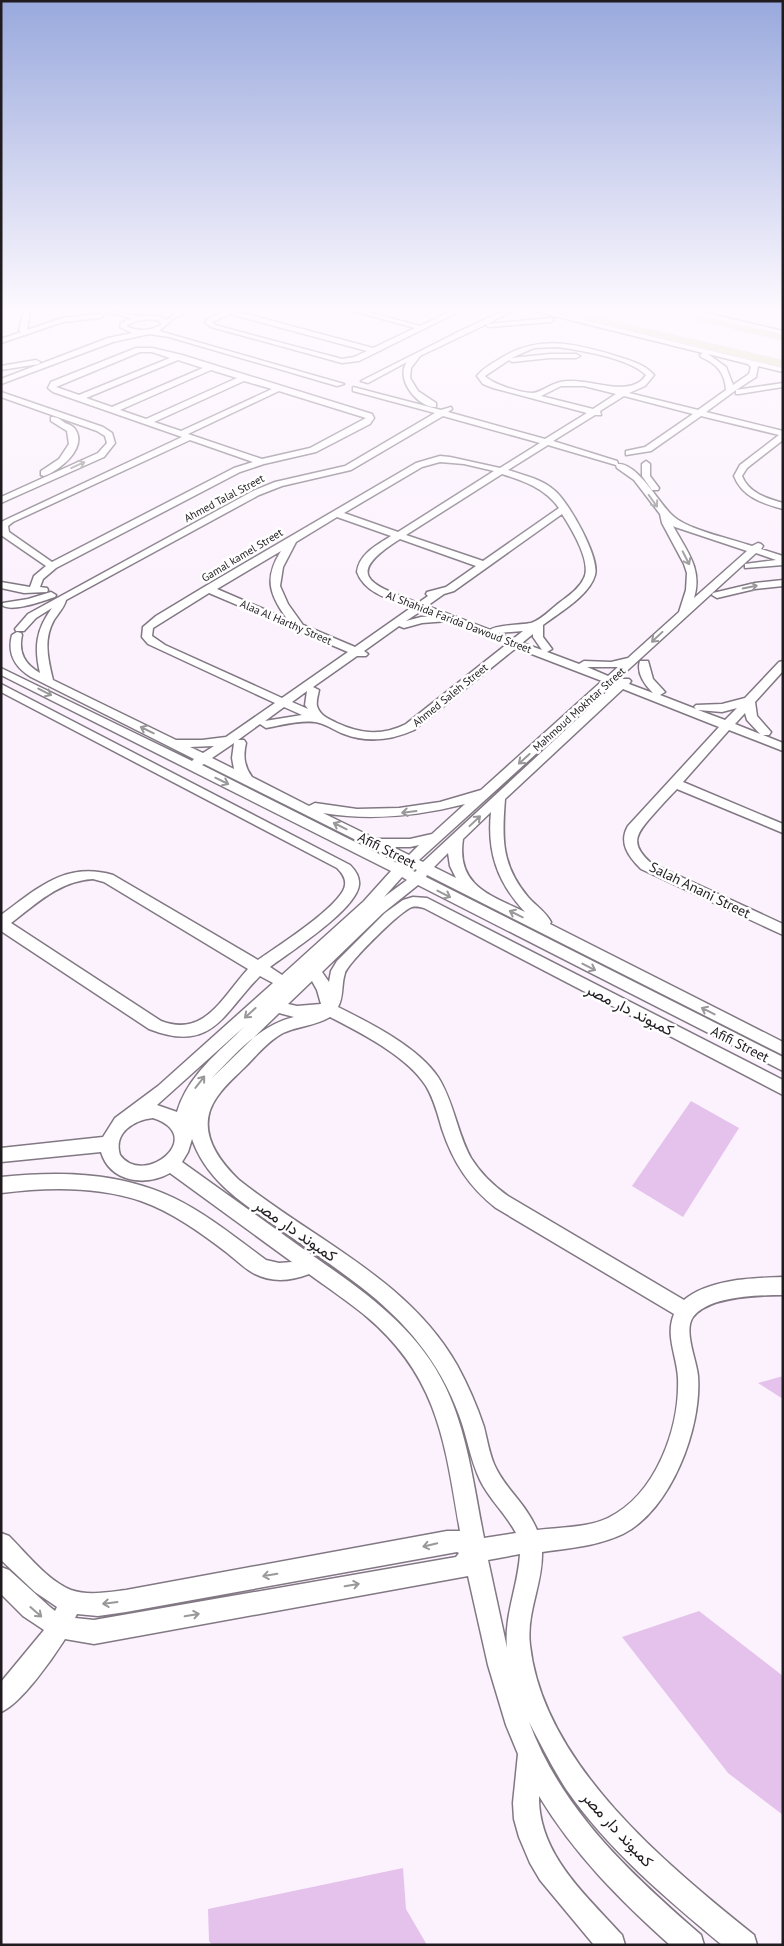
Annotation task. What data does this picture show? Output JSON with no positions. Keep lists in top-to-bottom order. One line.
{"streets":{"street":["Ahmed Talal Street","Gamal kamel Street","Alaa Al Harthy Street","Al Shahida Farida Dawoud Street","Ahmed Saleh Street","Mahmoud Mokhtar Street","Afifi Street","Salah Anani Street","كمبوند دار مصر"]},"crossings":[["Ahmed Talal Street","Afifi Street"],["Gamal kamel Street","Alaa Al Harthy Street"],["Gamal kamel Street","Al Shahida Farida Dawoud Street"],["Gamal kamel Street","Ahmed Saleh Street"],["Al Shahida Farida Dawoud Street","Ahmed Saleh Street"],["Al Shahida Farida Dawoud Street","Mahmoud Mokhtar Street"],["Al Shahida Farida Dawoud Street","Salah Anani Street"],["Mahmoud Mokhtar Street","Afifi Street"]]}
